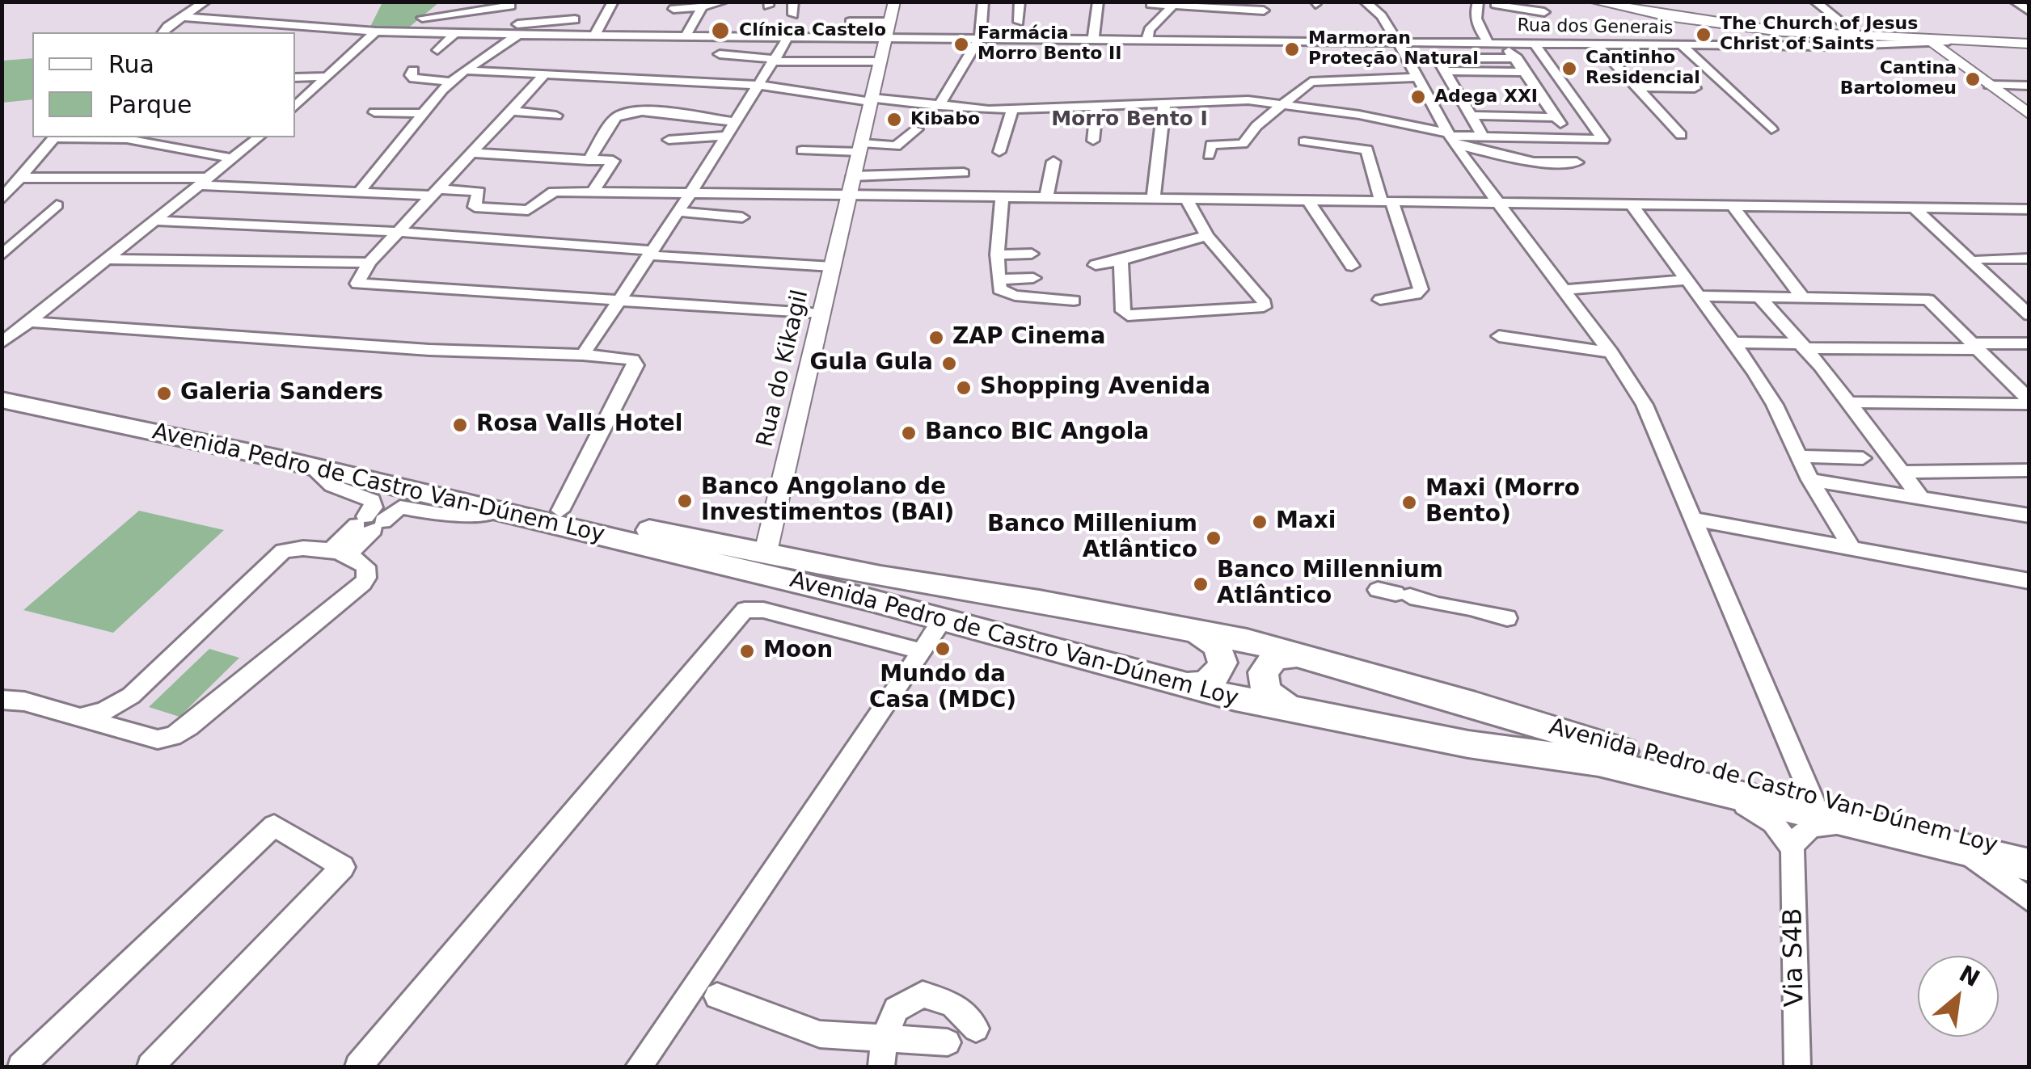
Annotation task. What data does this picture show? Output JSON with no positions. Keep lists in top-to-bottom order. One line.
{"streets":{"highway":["Avenida Pedro de Castro Van-Dúnem Loy"],"main road":["Rua do Kikagil"],"street":["Rua dos Generais","Via S4B"]},"crossings":[["Rua dos Generais","Rua do Kikagil"],["Rua do Kikagil","Avenida Pedro de Castro Van-Dúnem Loy"]],"districts":["Morro Bento I"],"places":["Clínica Castelo","The Church of Jesus Christ of Saints","Farmácia Morro Bento II","Marmoran Proteção Natural","Cantinho Residencial","Cantina Bartolomeu","Adega XXI","Kibabo","ZAP Cinema","Gula Gula","Shopping Avenida","Galeria Sanders","Rosa Valls Hotel","Banco BIC Angola","Banco Angolano de Investimentos (BAI)","Maxi (Morro Bento)","Maxi","Banco Millenium Atlântico","Banco Millennium Atlântico","Mundo da Casa (MDC)","Moon"],"legend":["Rua","Parque"],"north":"top right"}
